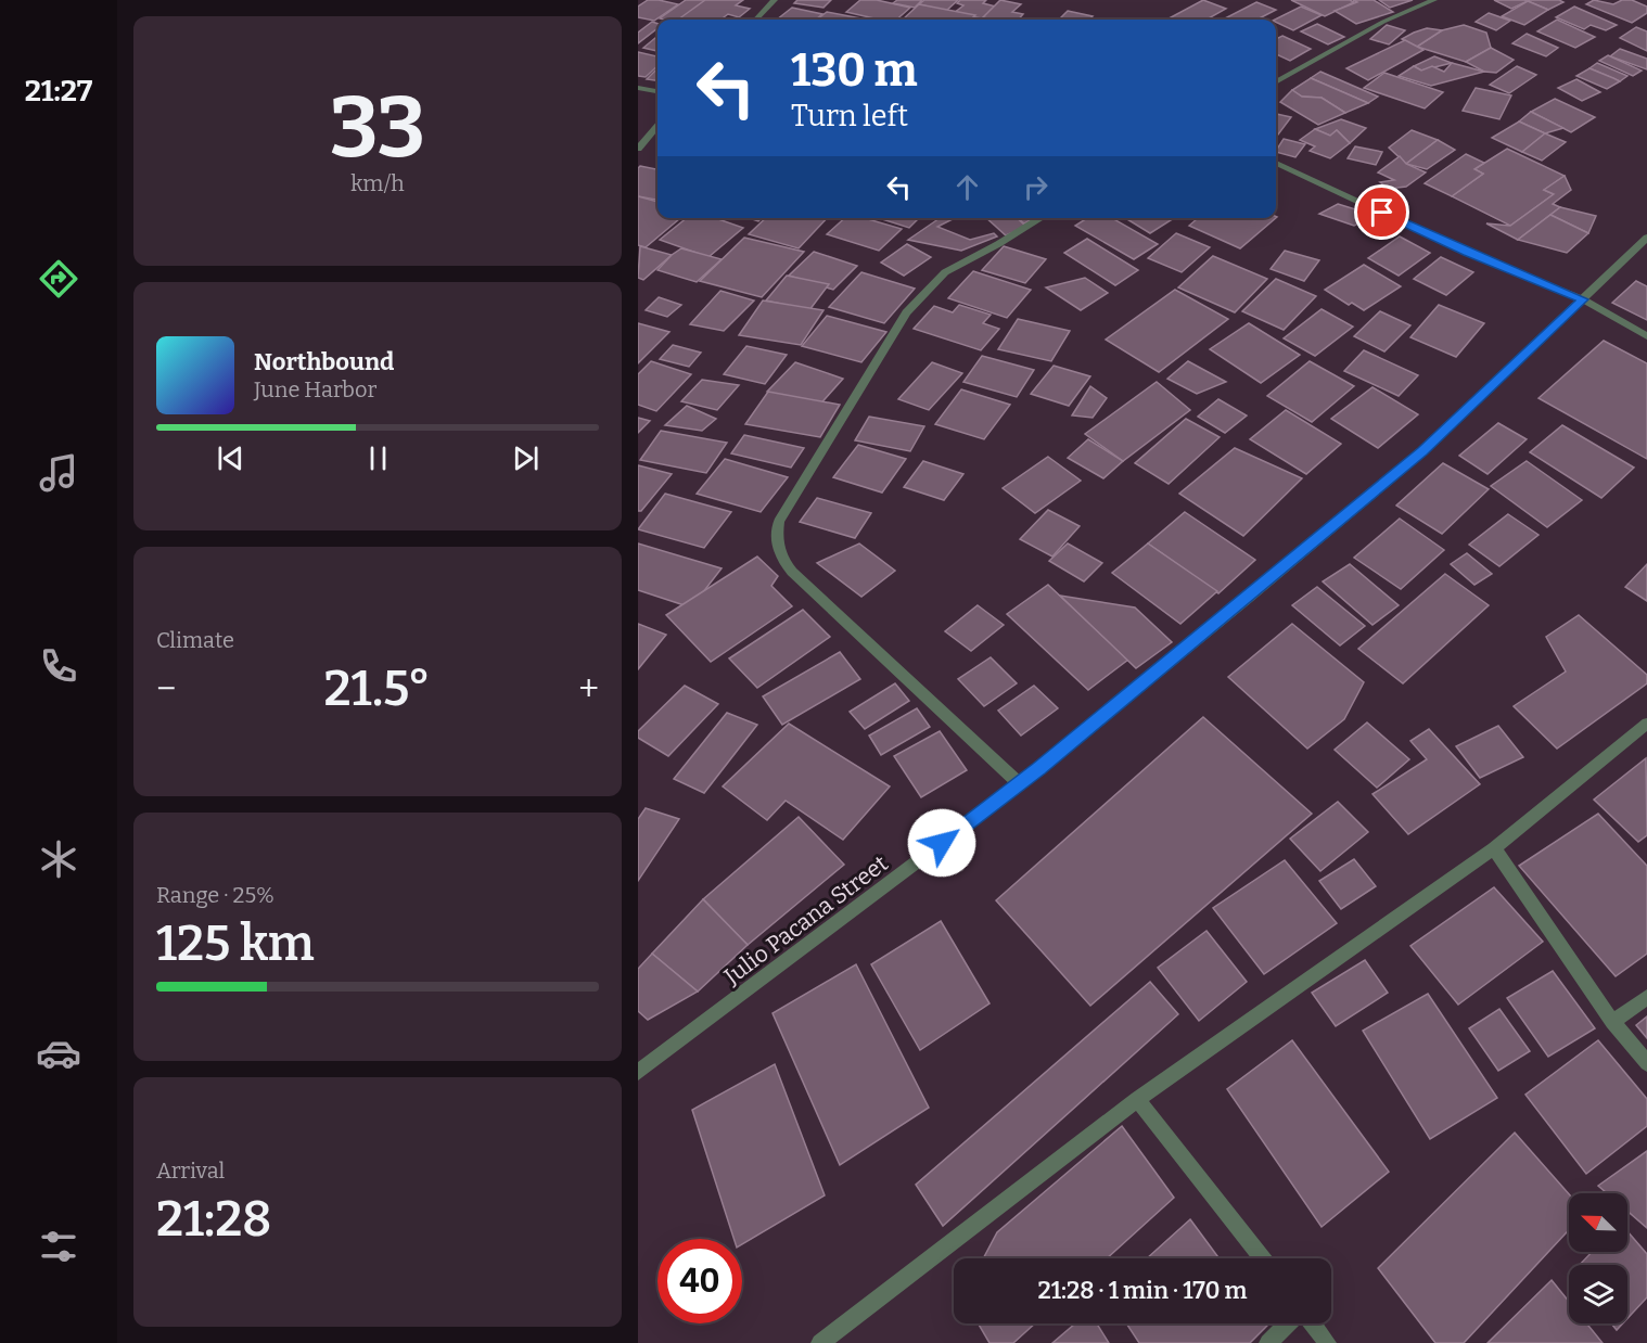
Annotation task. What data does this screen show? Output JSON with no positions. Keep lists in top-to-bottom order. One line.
{"streets":{"street":["Julio Pacana Street"]},"north":"top left","page":{"tabs":"21:27","tile":[["33","km/h"],"Climate",["Range · 25%","125 km"],["Arrival","21:28"]],"turn":["130 m","Turn left"],"song":["Northbound","June Harbor"],"heat":["−","21.5°","+"],"limit":"40","trip":"21:28 · 1 min · 170 m"}}
